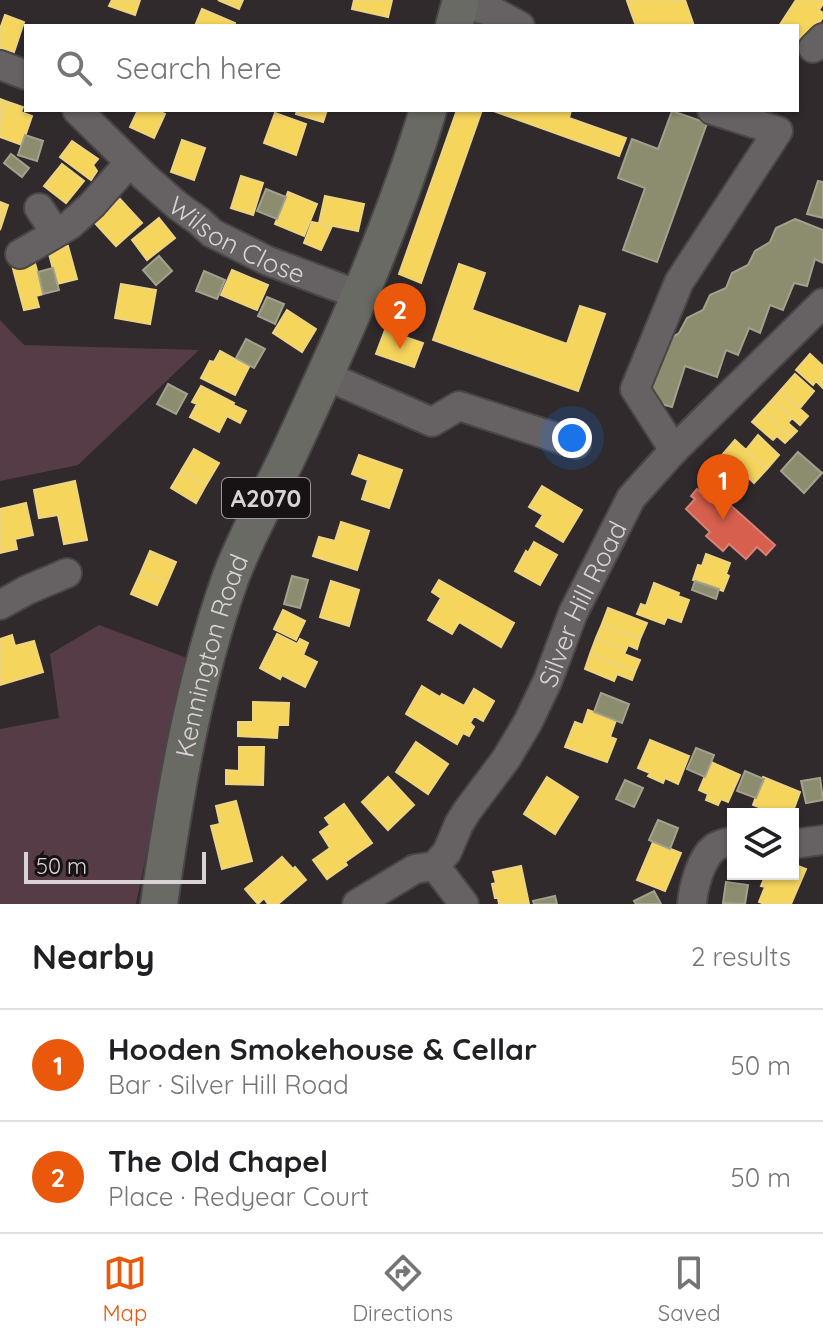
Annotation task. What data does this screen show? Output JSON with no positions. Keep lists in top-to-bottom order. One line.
{"streets":{"main road":["A2070","Kennington Road"],"street":["Wilson Close","Silver Hill Road"]},"crossings":[["Wilson Close","Kennington Road"]],"scale_bar":"50 m","page":{"search":"Search here","pins":["2","1"],"scale":"50 m","heading":["Nearby","2 results"],"list":[{"mark":"1","name":"Hooden Smokehouse & Cellar","note":"Bar · Silver Hill Road","value":"50 m"},{"mark":"2","name":"The Old Chapel","note":"Place · Redyear Court","value":"50 m"}],"nav":["Map","Directions","Saved"]}}
